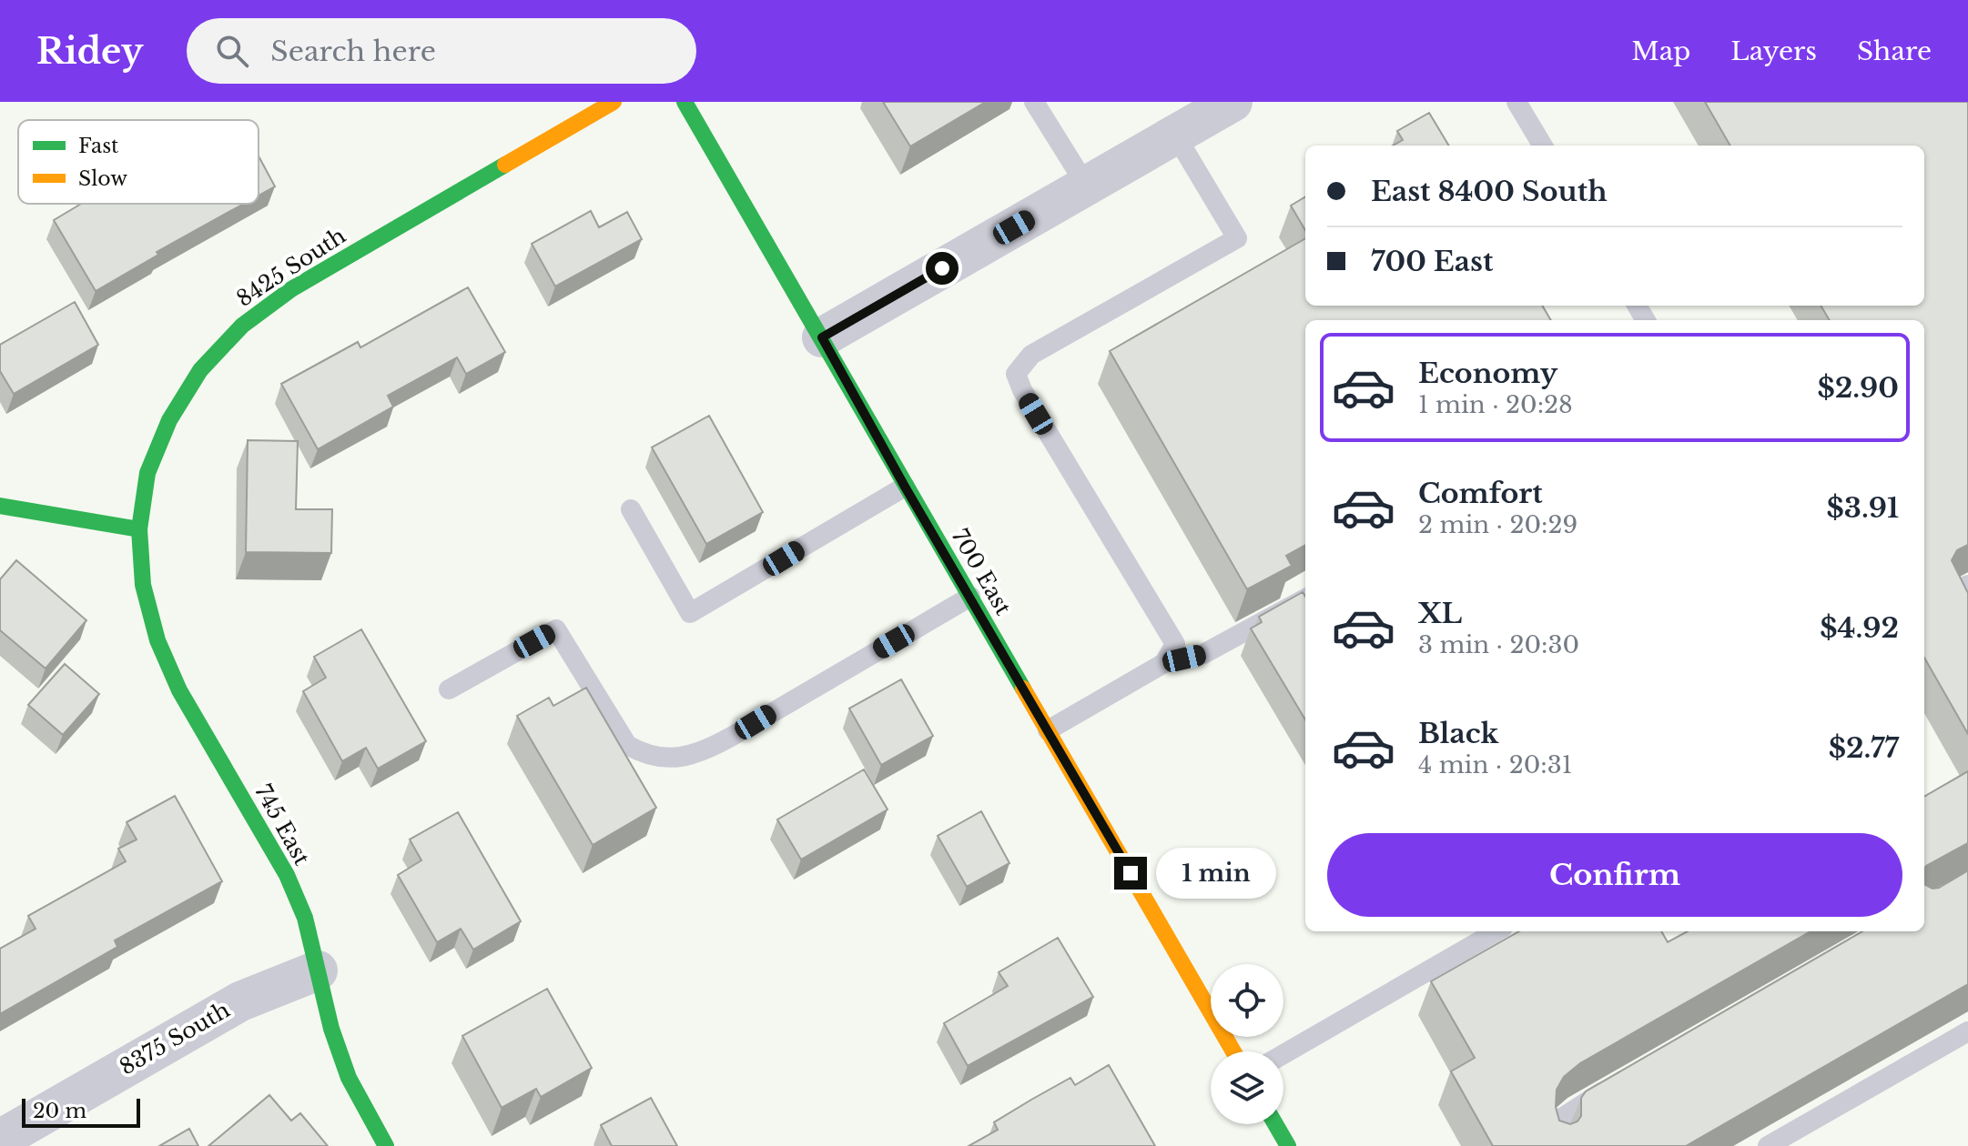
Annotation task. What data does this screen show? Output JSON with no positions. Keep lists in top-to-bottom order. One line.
{"streets":{"street":["8425 South","700 East","745 East","8375 South"]},"crossings":[["8425 South","745 East"],["745 East","8375 South"]],"legend":["Fast","Slow"],"scale_bar":"20 m","page":{"header":"Ridey","search":"Search here","nav":["Map","Layers","Share"],"banner":["East 8400 South","700 East"],"list":[{"name":"Economy","note":"1 min · 20:28","value":"$2.90"},{"name":"Comfort","note":"2 min · 20:29","value":"$3.91"},{"name":"XL","note":"3 min · 20:30","value":"$4.92"},{"name":"Black","note":"4 min · 20:31","value":"$2.77"}],"buttons":"Confirm","bubble":"1 min","scale":"20 m"}}
